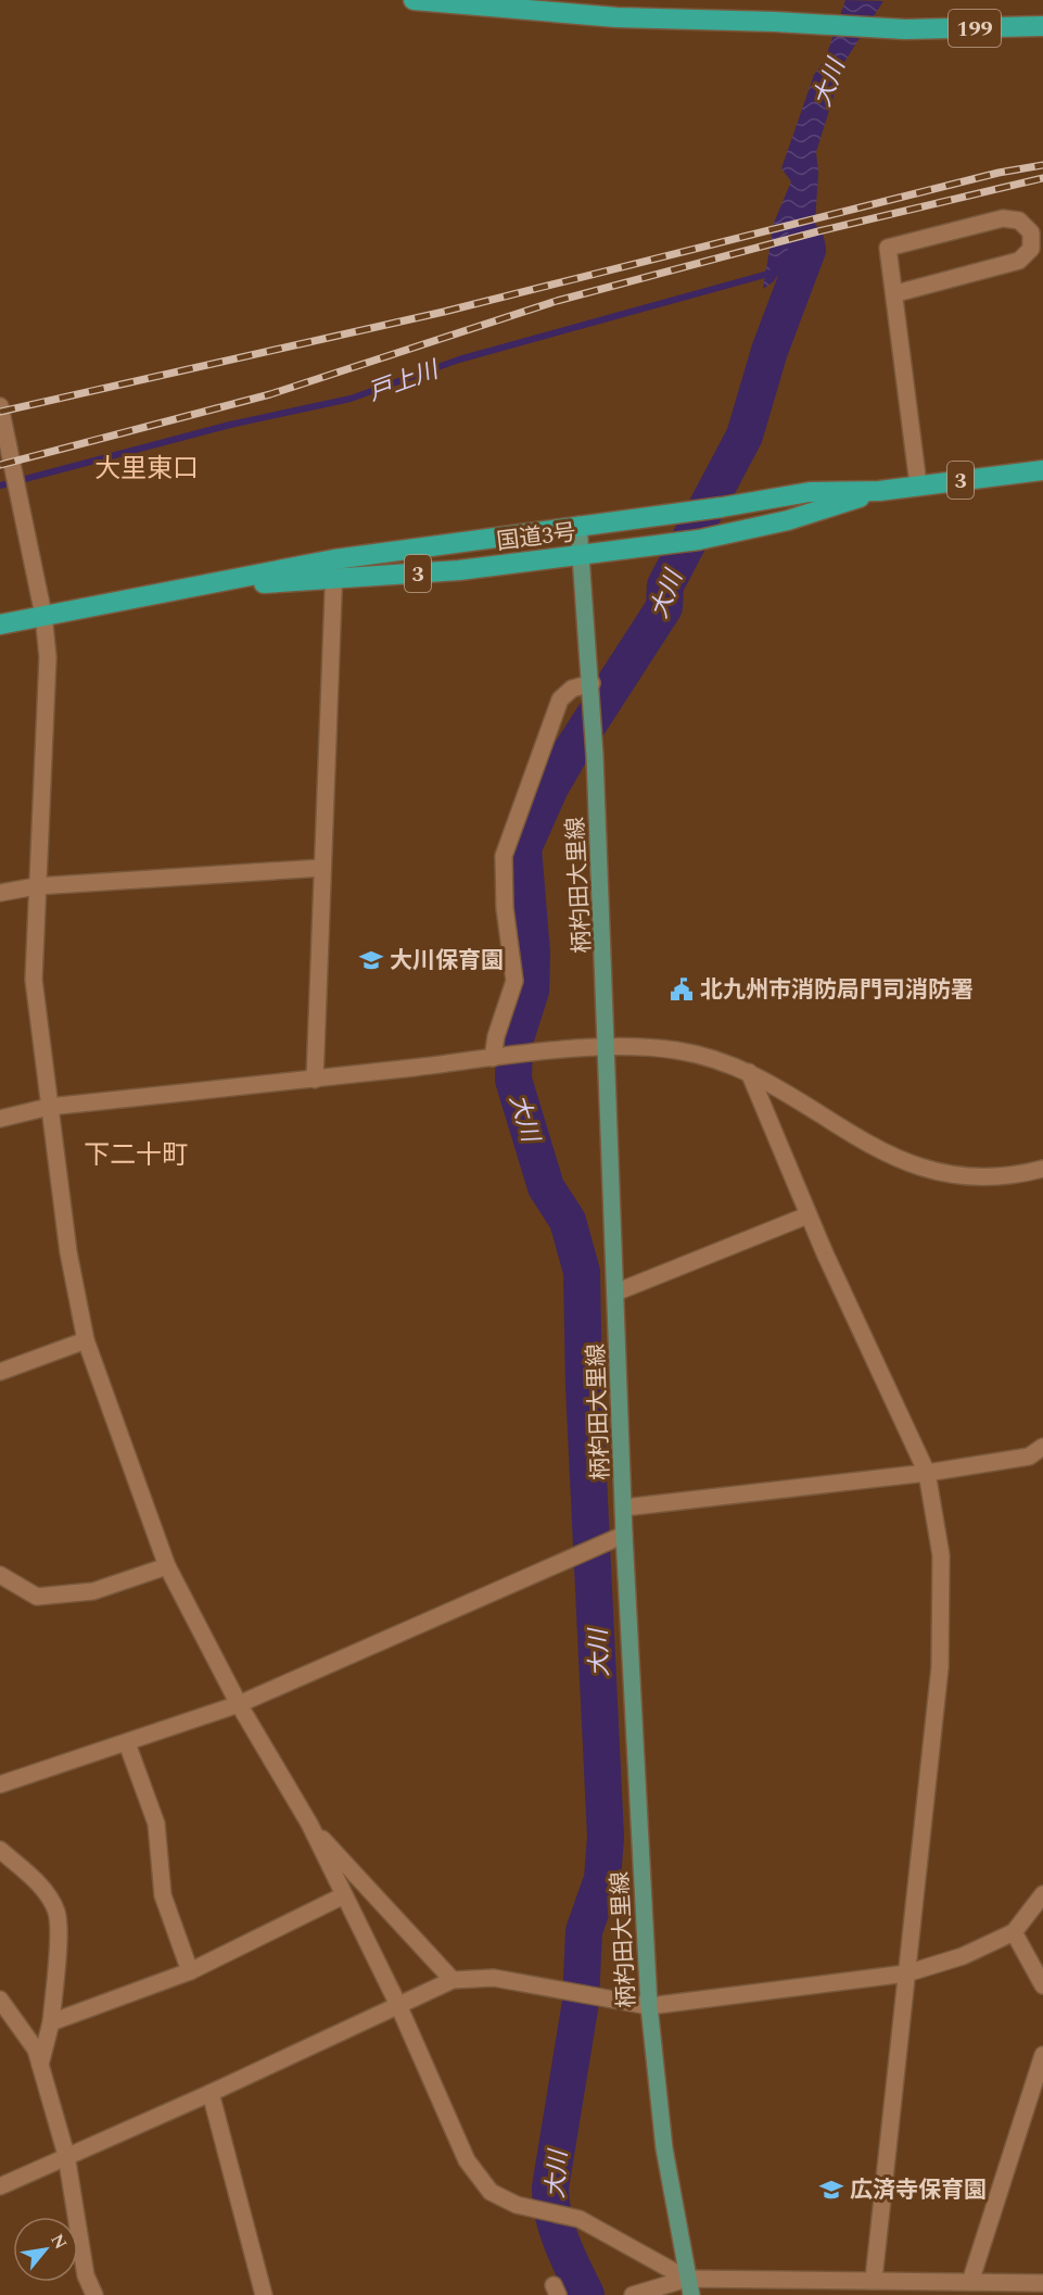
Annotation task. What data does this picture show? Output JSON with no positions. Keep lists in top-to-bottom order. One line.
{"streets":{"highway":["199","3","国道3号"],"main road":["柄杓田大里線"]},"crossings":[["国道3号","柄杓田大里線"]],"districts":["大里東口","下二十町"],"water":["大川","戸上川"],"places":{"school or university":["大川保育園","広済寺保育園"],"public building":["北九州市消防局門司消防署"]},"north":"top right"}
